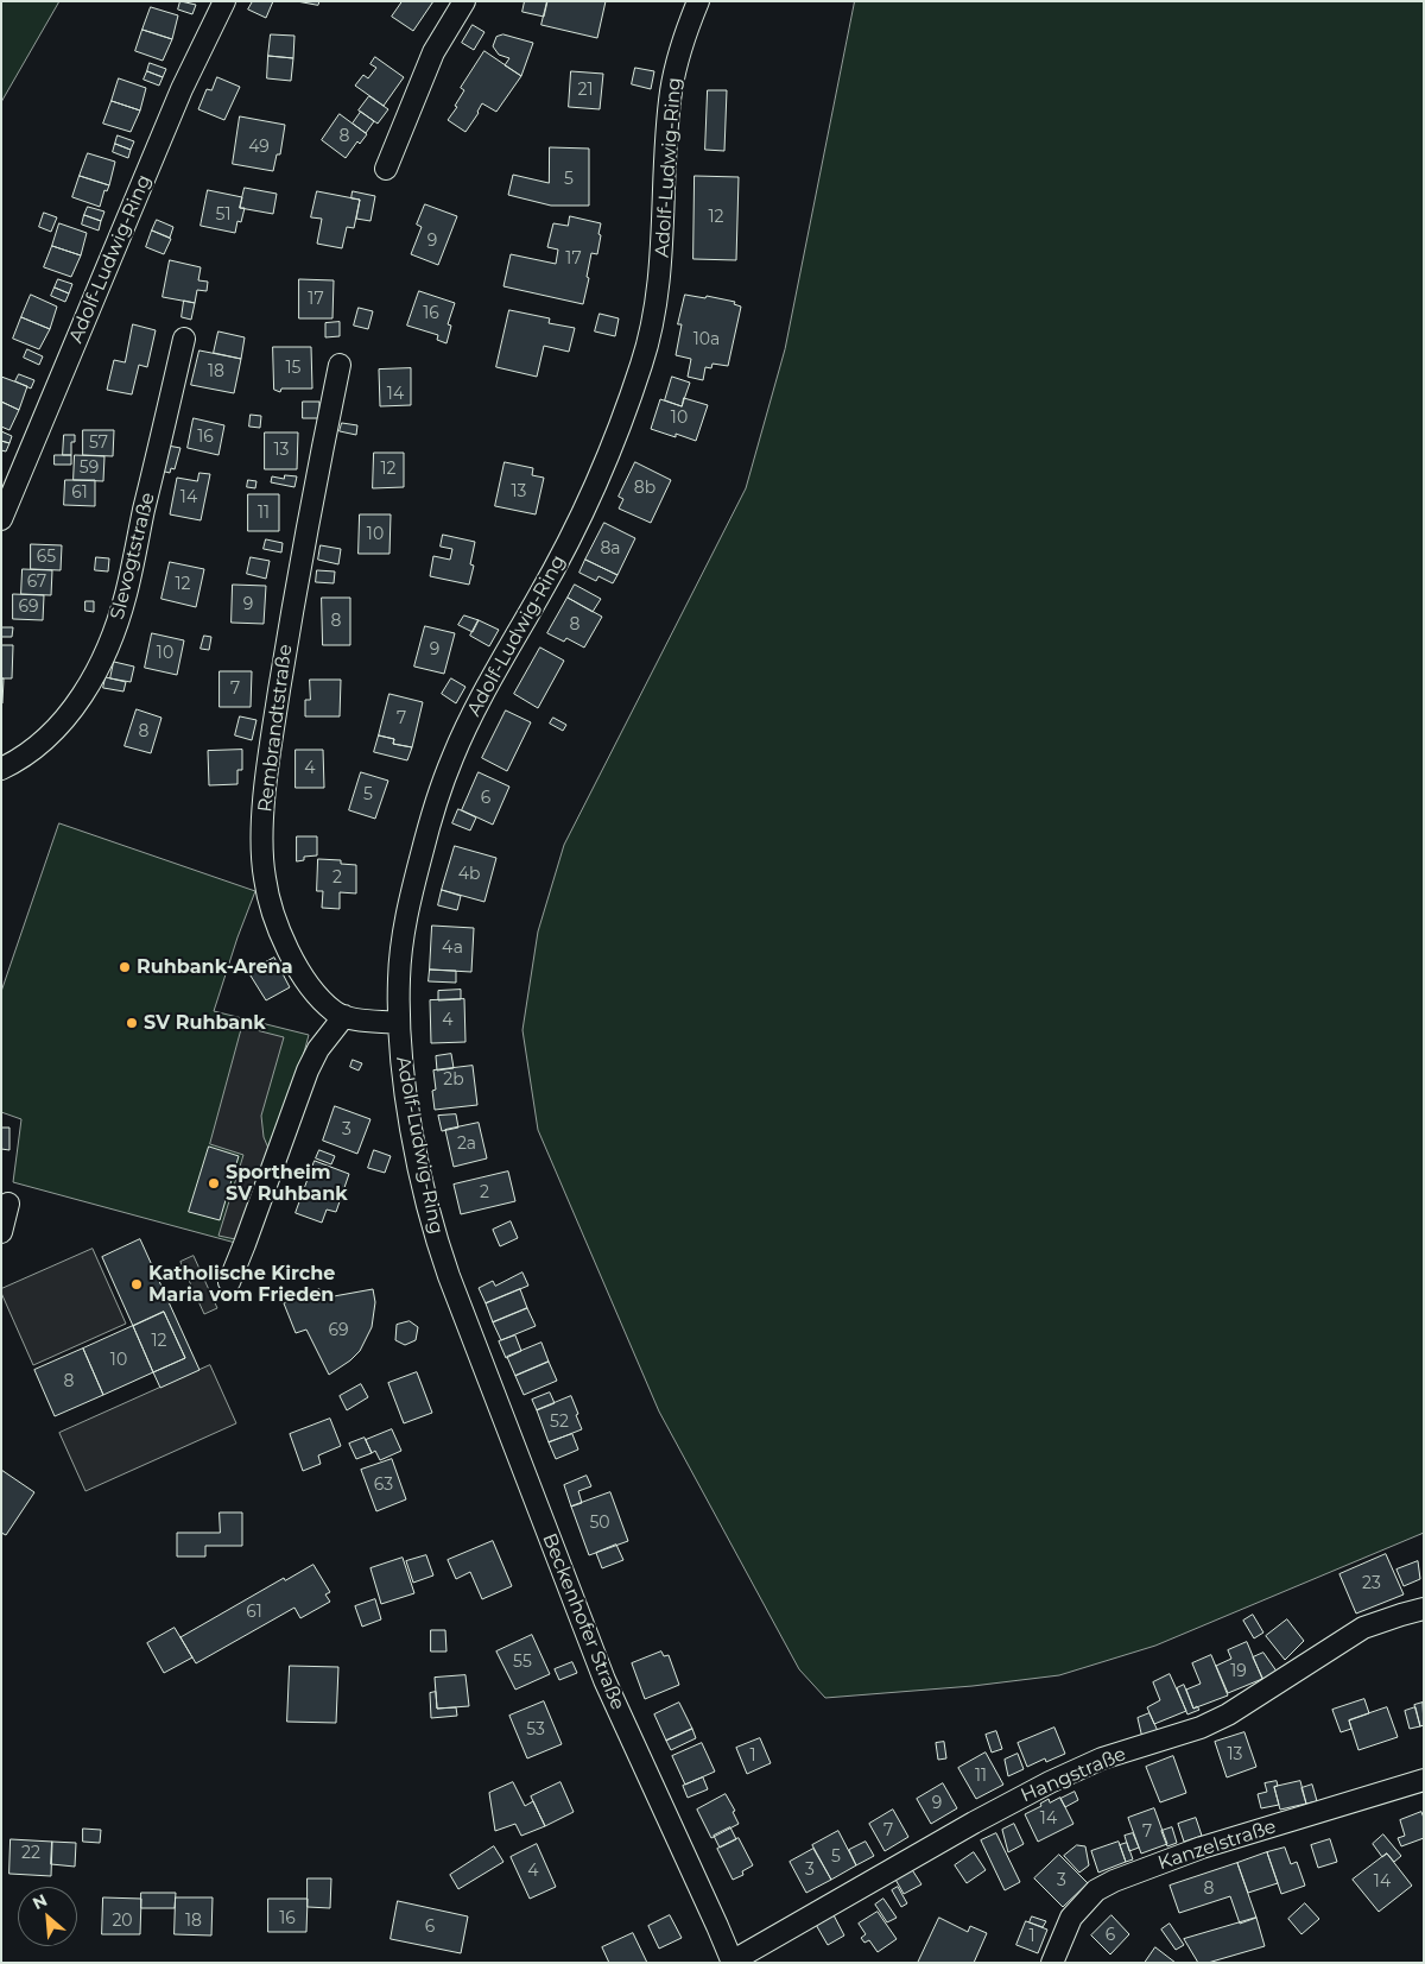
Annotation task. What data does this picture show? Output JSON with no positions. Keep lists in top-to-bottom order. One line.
{"streets":{"street":["Adolf-Ludwig-Ring","Slevogtstraße","Rembrandtstraße","Beckenhofer Straße","Hangstraße","Kanzelstraße"]},"crossings":[["Adolf-Ludwig-Ring","Beckenhofer Straße"],["Beckenhofer Straße","Hangstraße"]],"places":["Ruhbank-Arena","SV Ruhbank","Sportheim SV Ruhbank","Katholische Kirche Maria vom Frieden"],"house_numbers":["21","8","49","5","51","12","9","17","17","16","10a","15","18","14","10","16","57","13","59","12","8b","13","61","14","11","10","8a","65","67","12","9","69","8","8","9","10","7","7","8","4","5","6","4b","2","4a","4","2b","3","2a","2","69","12","10","8","52","63","50","23","61","55","19","53","13","1","11","9","14","7","7","22","5","3","4","3","14","8","16","20","18","6","6","1"],"north":"top left"}
